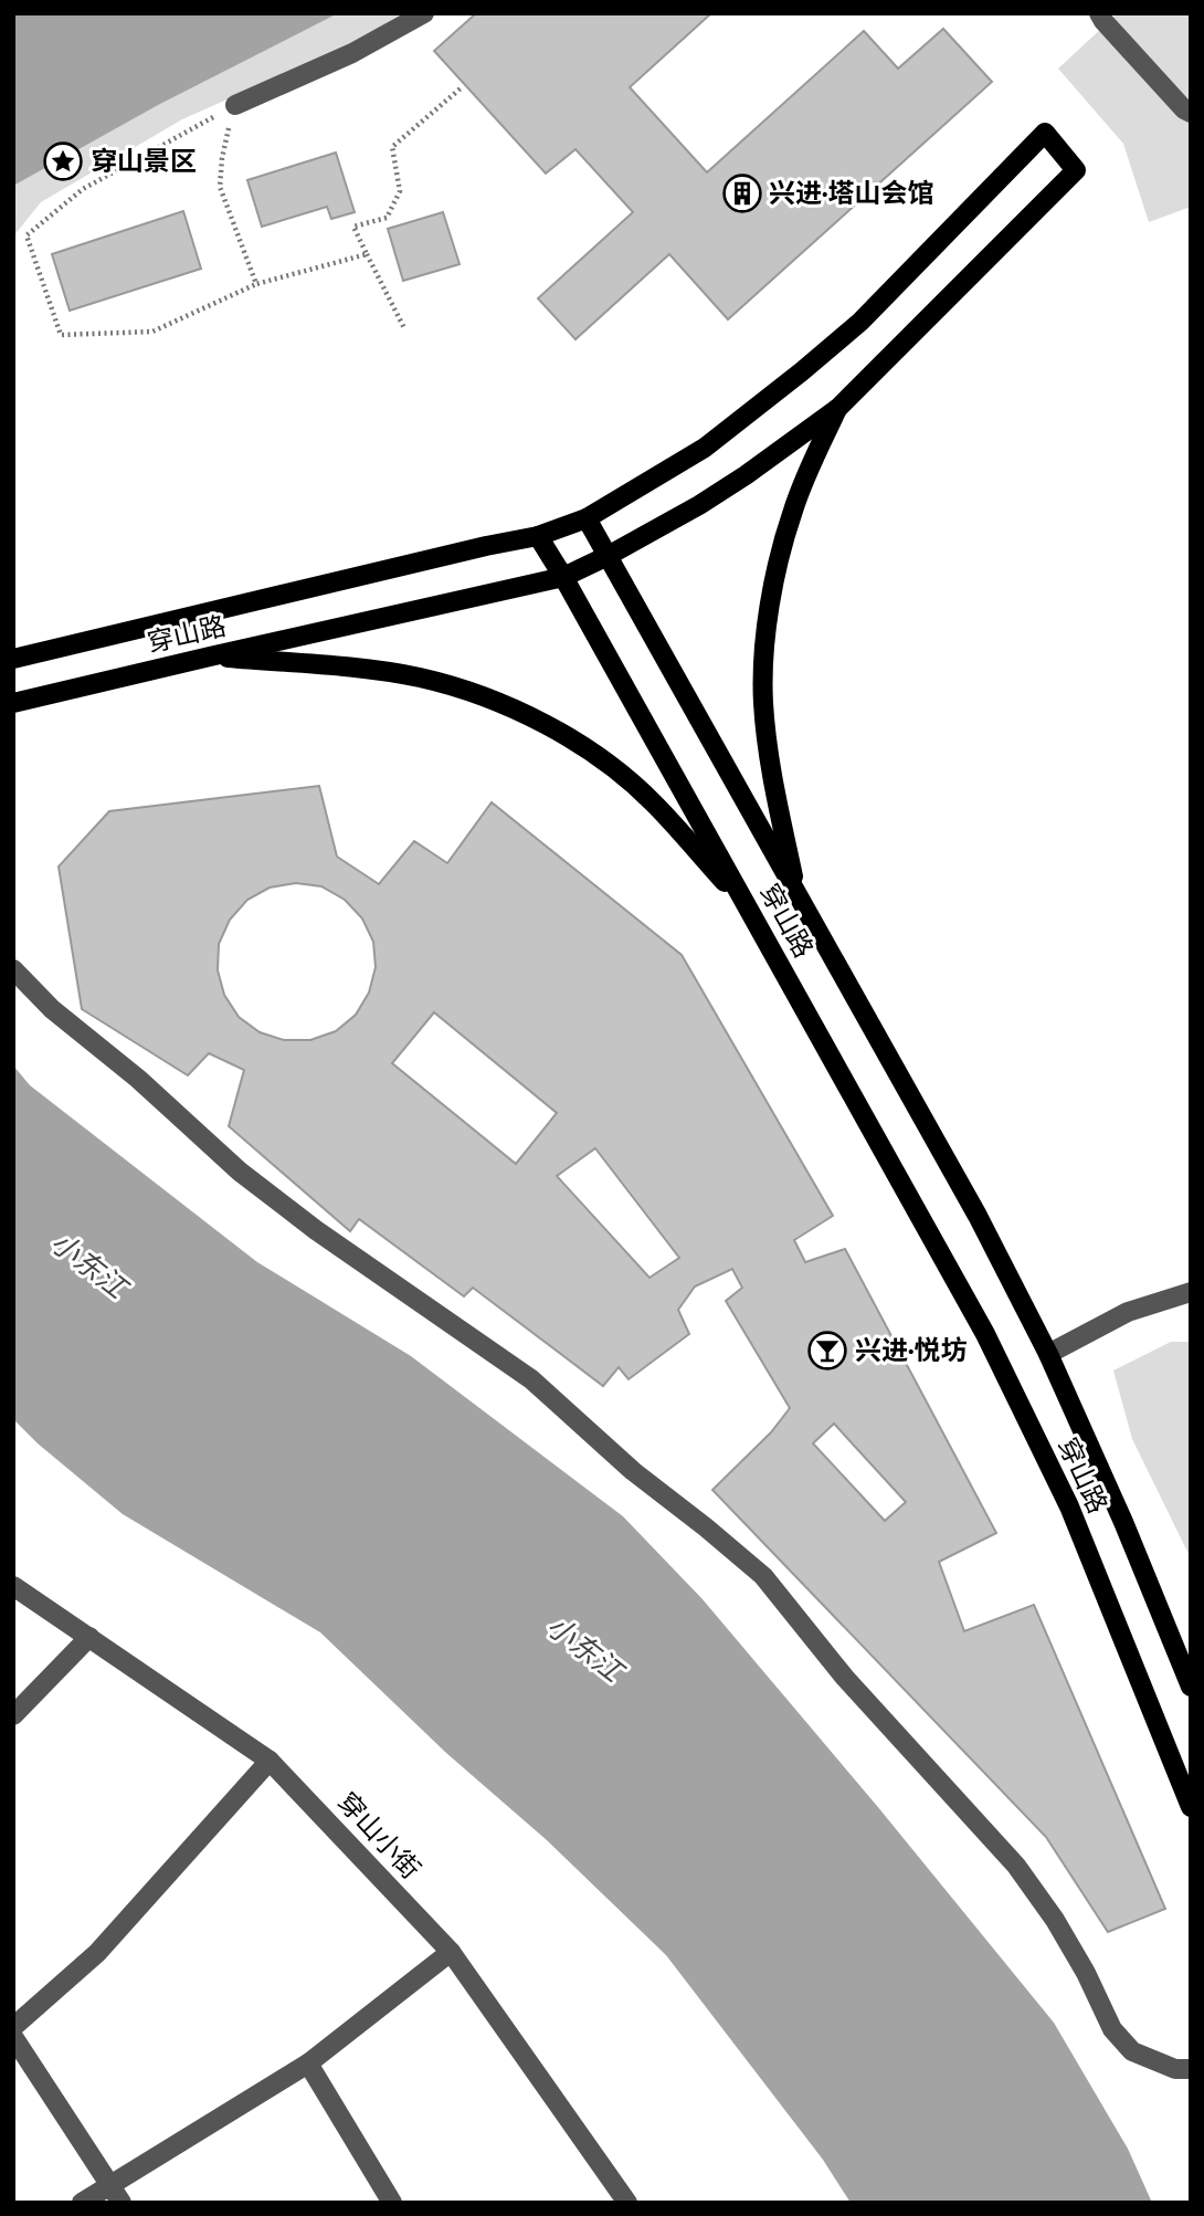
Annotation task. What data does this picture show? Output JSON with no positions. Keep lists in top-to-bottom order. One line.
{"streets":{"main road":["穿山路"],"street":["穿山小街"]},"water":["小东江"],"places":{"place":["穿山景区"],"building":["兴进·塔山会馆"],"bar":["兴进·悦坊"]}}
